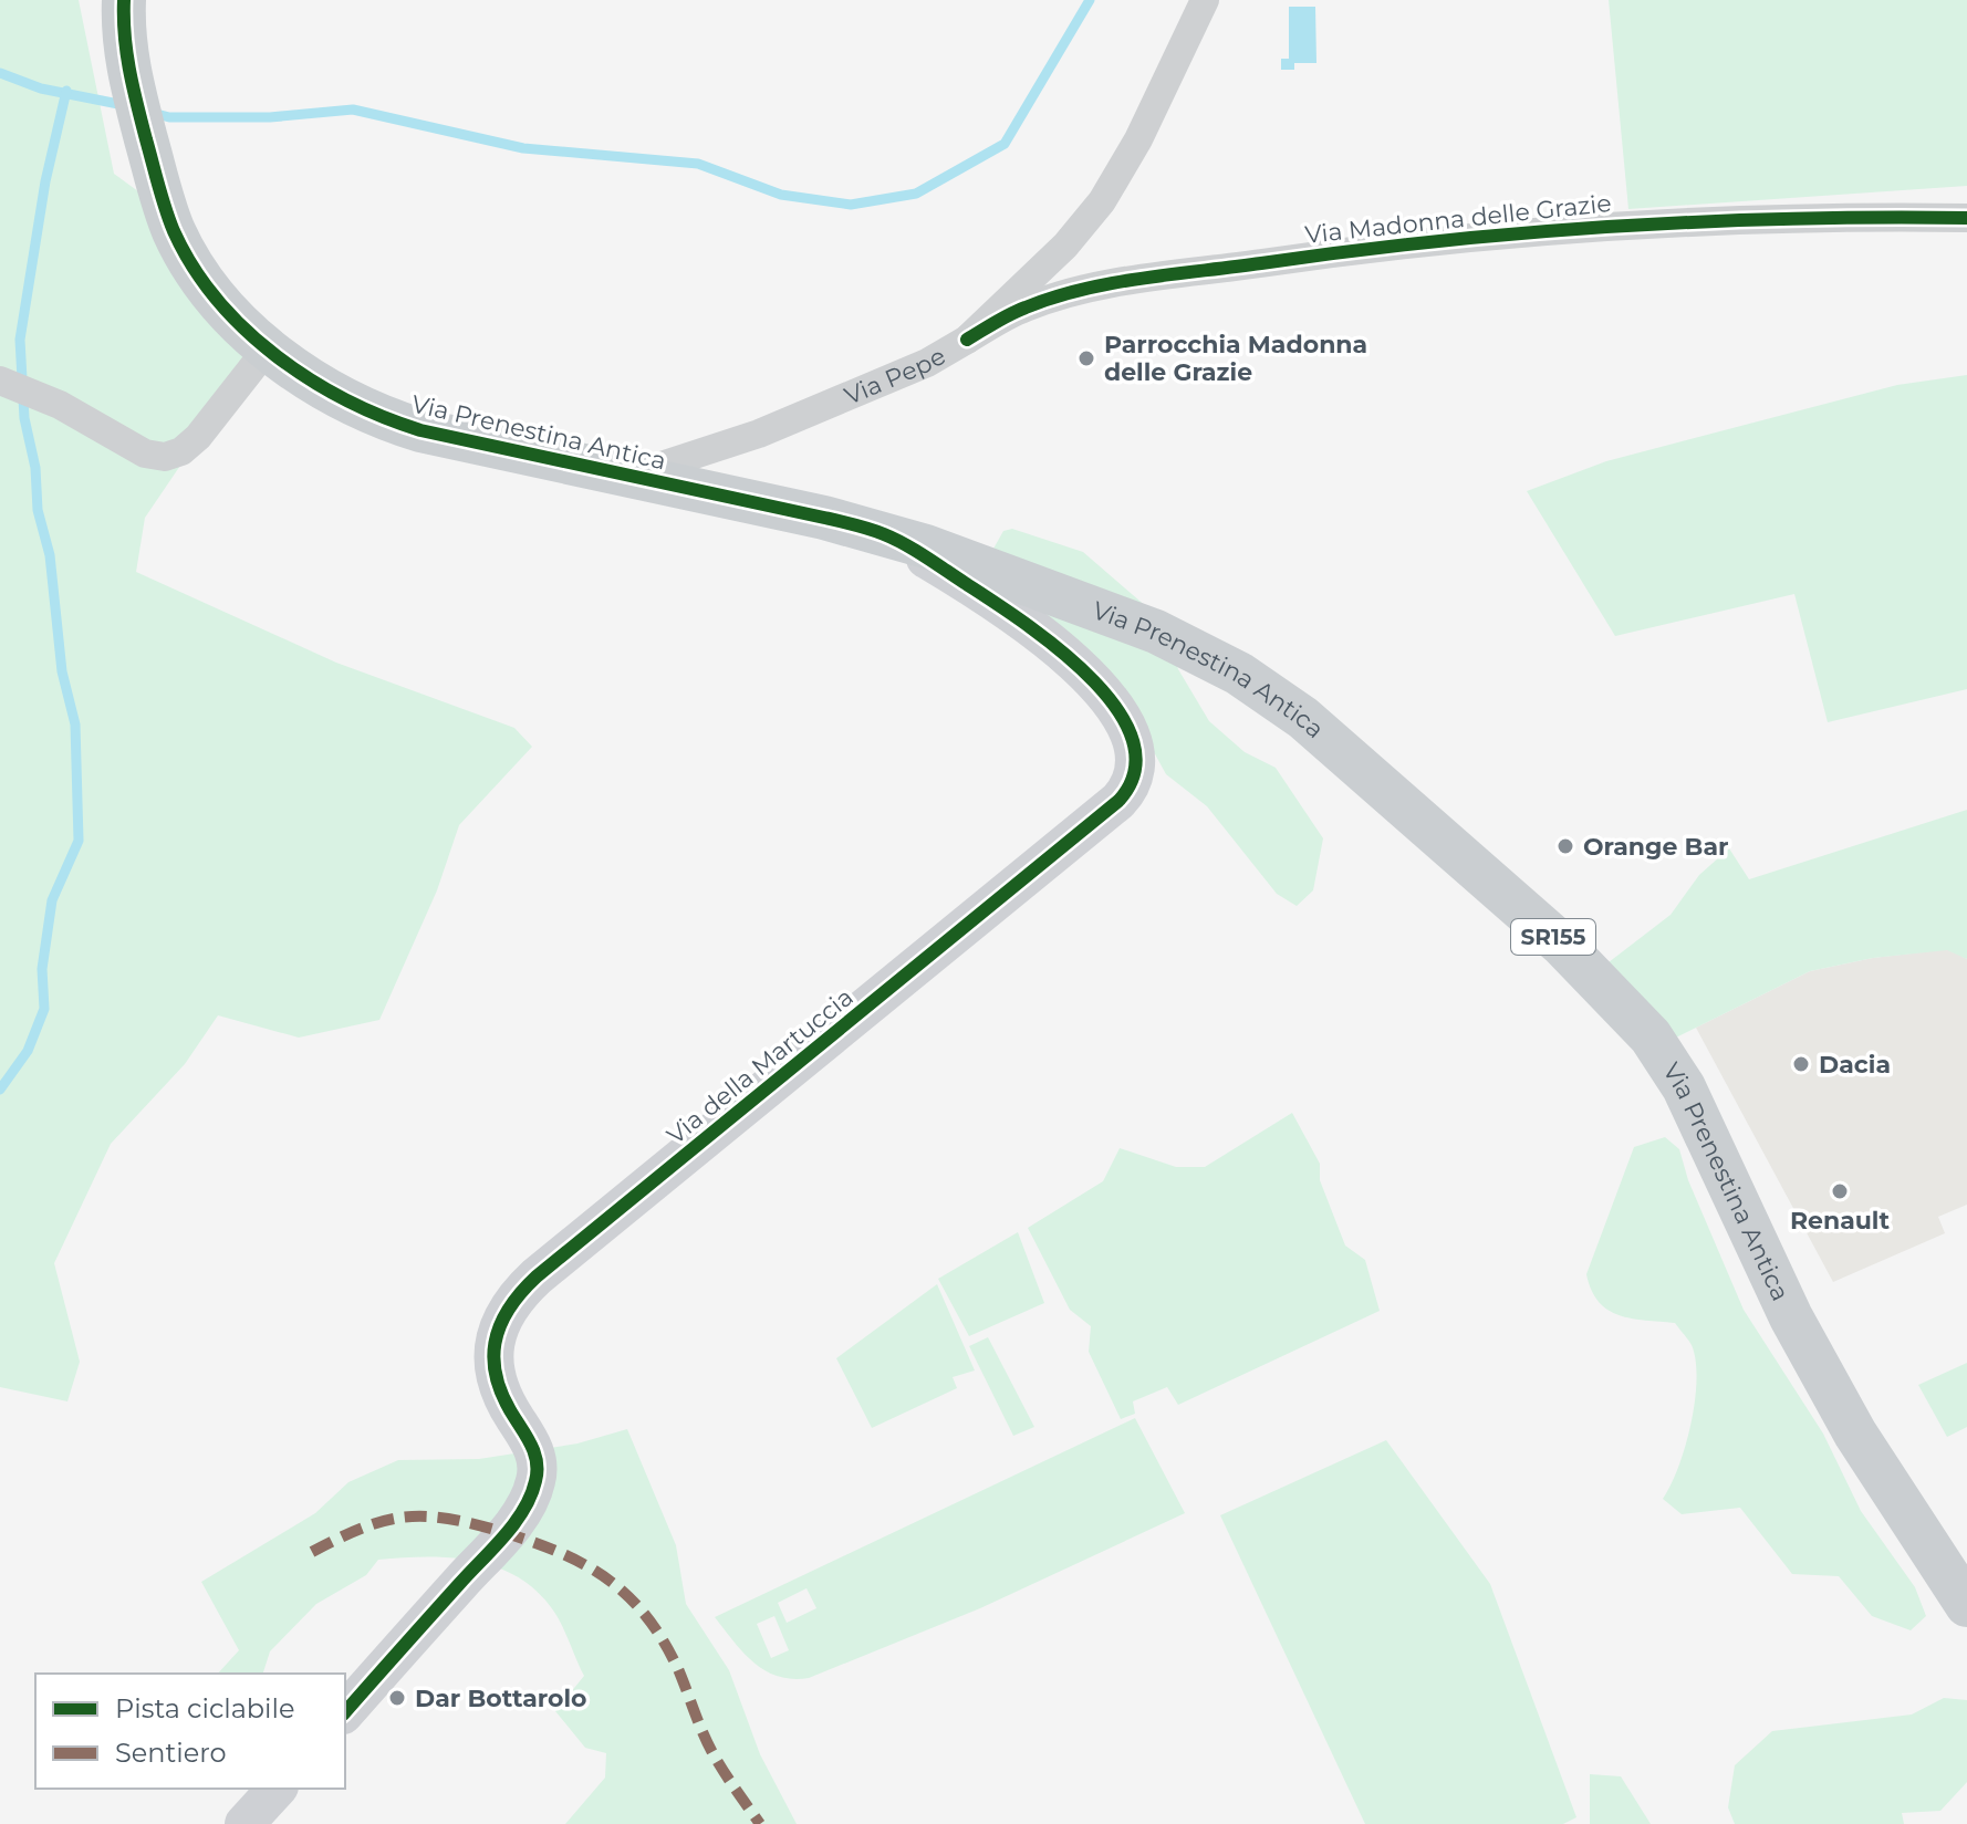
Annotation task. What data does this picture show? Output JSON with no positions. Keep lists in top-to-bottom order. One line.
{"streets":{"main road":["Via Prenestina Antica","SR155"],"street":["Via Madonna delle Grazie","Via Pepe","Via della Martuccia"]},"crossings":[["Via Madonna delle Grazie","Via Pepe"],["Via Pepe","Via Prenestina Antica"],["Via Prenestina Antica","Via della Martuccia"]],"places":["Parrocchia Madonna delle Grazie","Orange Bar","Dacia","Renault","Dar Bottarolo"],"legend":["Pista ciclabile","Sentiero"]}
